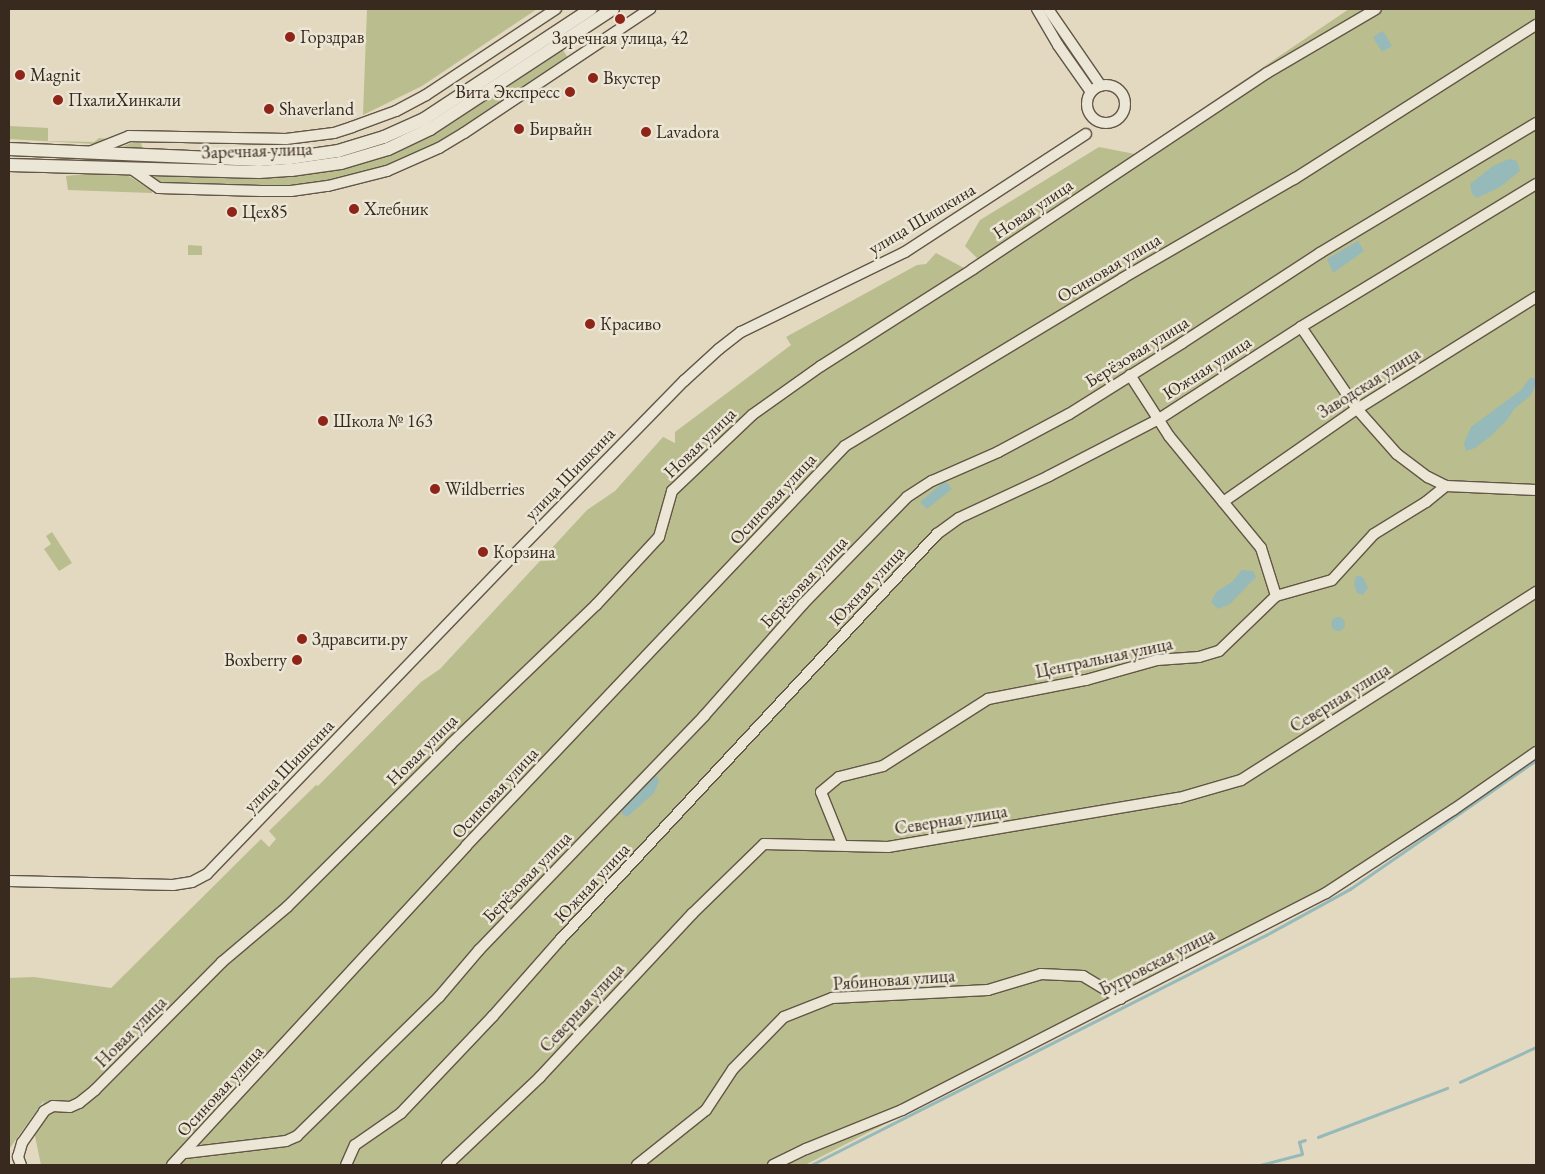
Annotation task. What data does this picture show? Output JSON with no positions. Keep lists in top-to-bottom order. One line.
{"streets":{"street":["Заречная улица","Новая улица","улица Шишкина","Осиновая улица","Берёзовая улица","Южная улица","Заводская улица","Центральная улица","Северная улица","Бугровская улица","Рябиновая улица"]},"crossings":[["Осиновая улица","Берёзовая улица"],["Центральная улица","Северная улица"],["Бугровская улица","Рябиновая улица"]],"places":["Заречная улица, 42","Горздрав","Magnit","Вкустер","Вита Экспресс","ПхалиХинкали","Shaverland","Бирвайн","Lavadora","Хлебник","Цех85","Красиво","Школа № 163","Wildberries","Корзина","Здравсити.ру","Boxberry"]}
